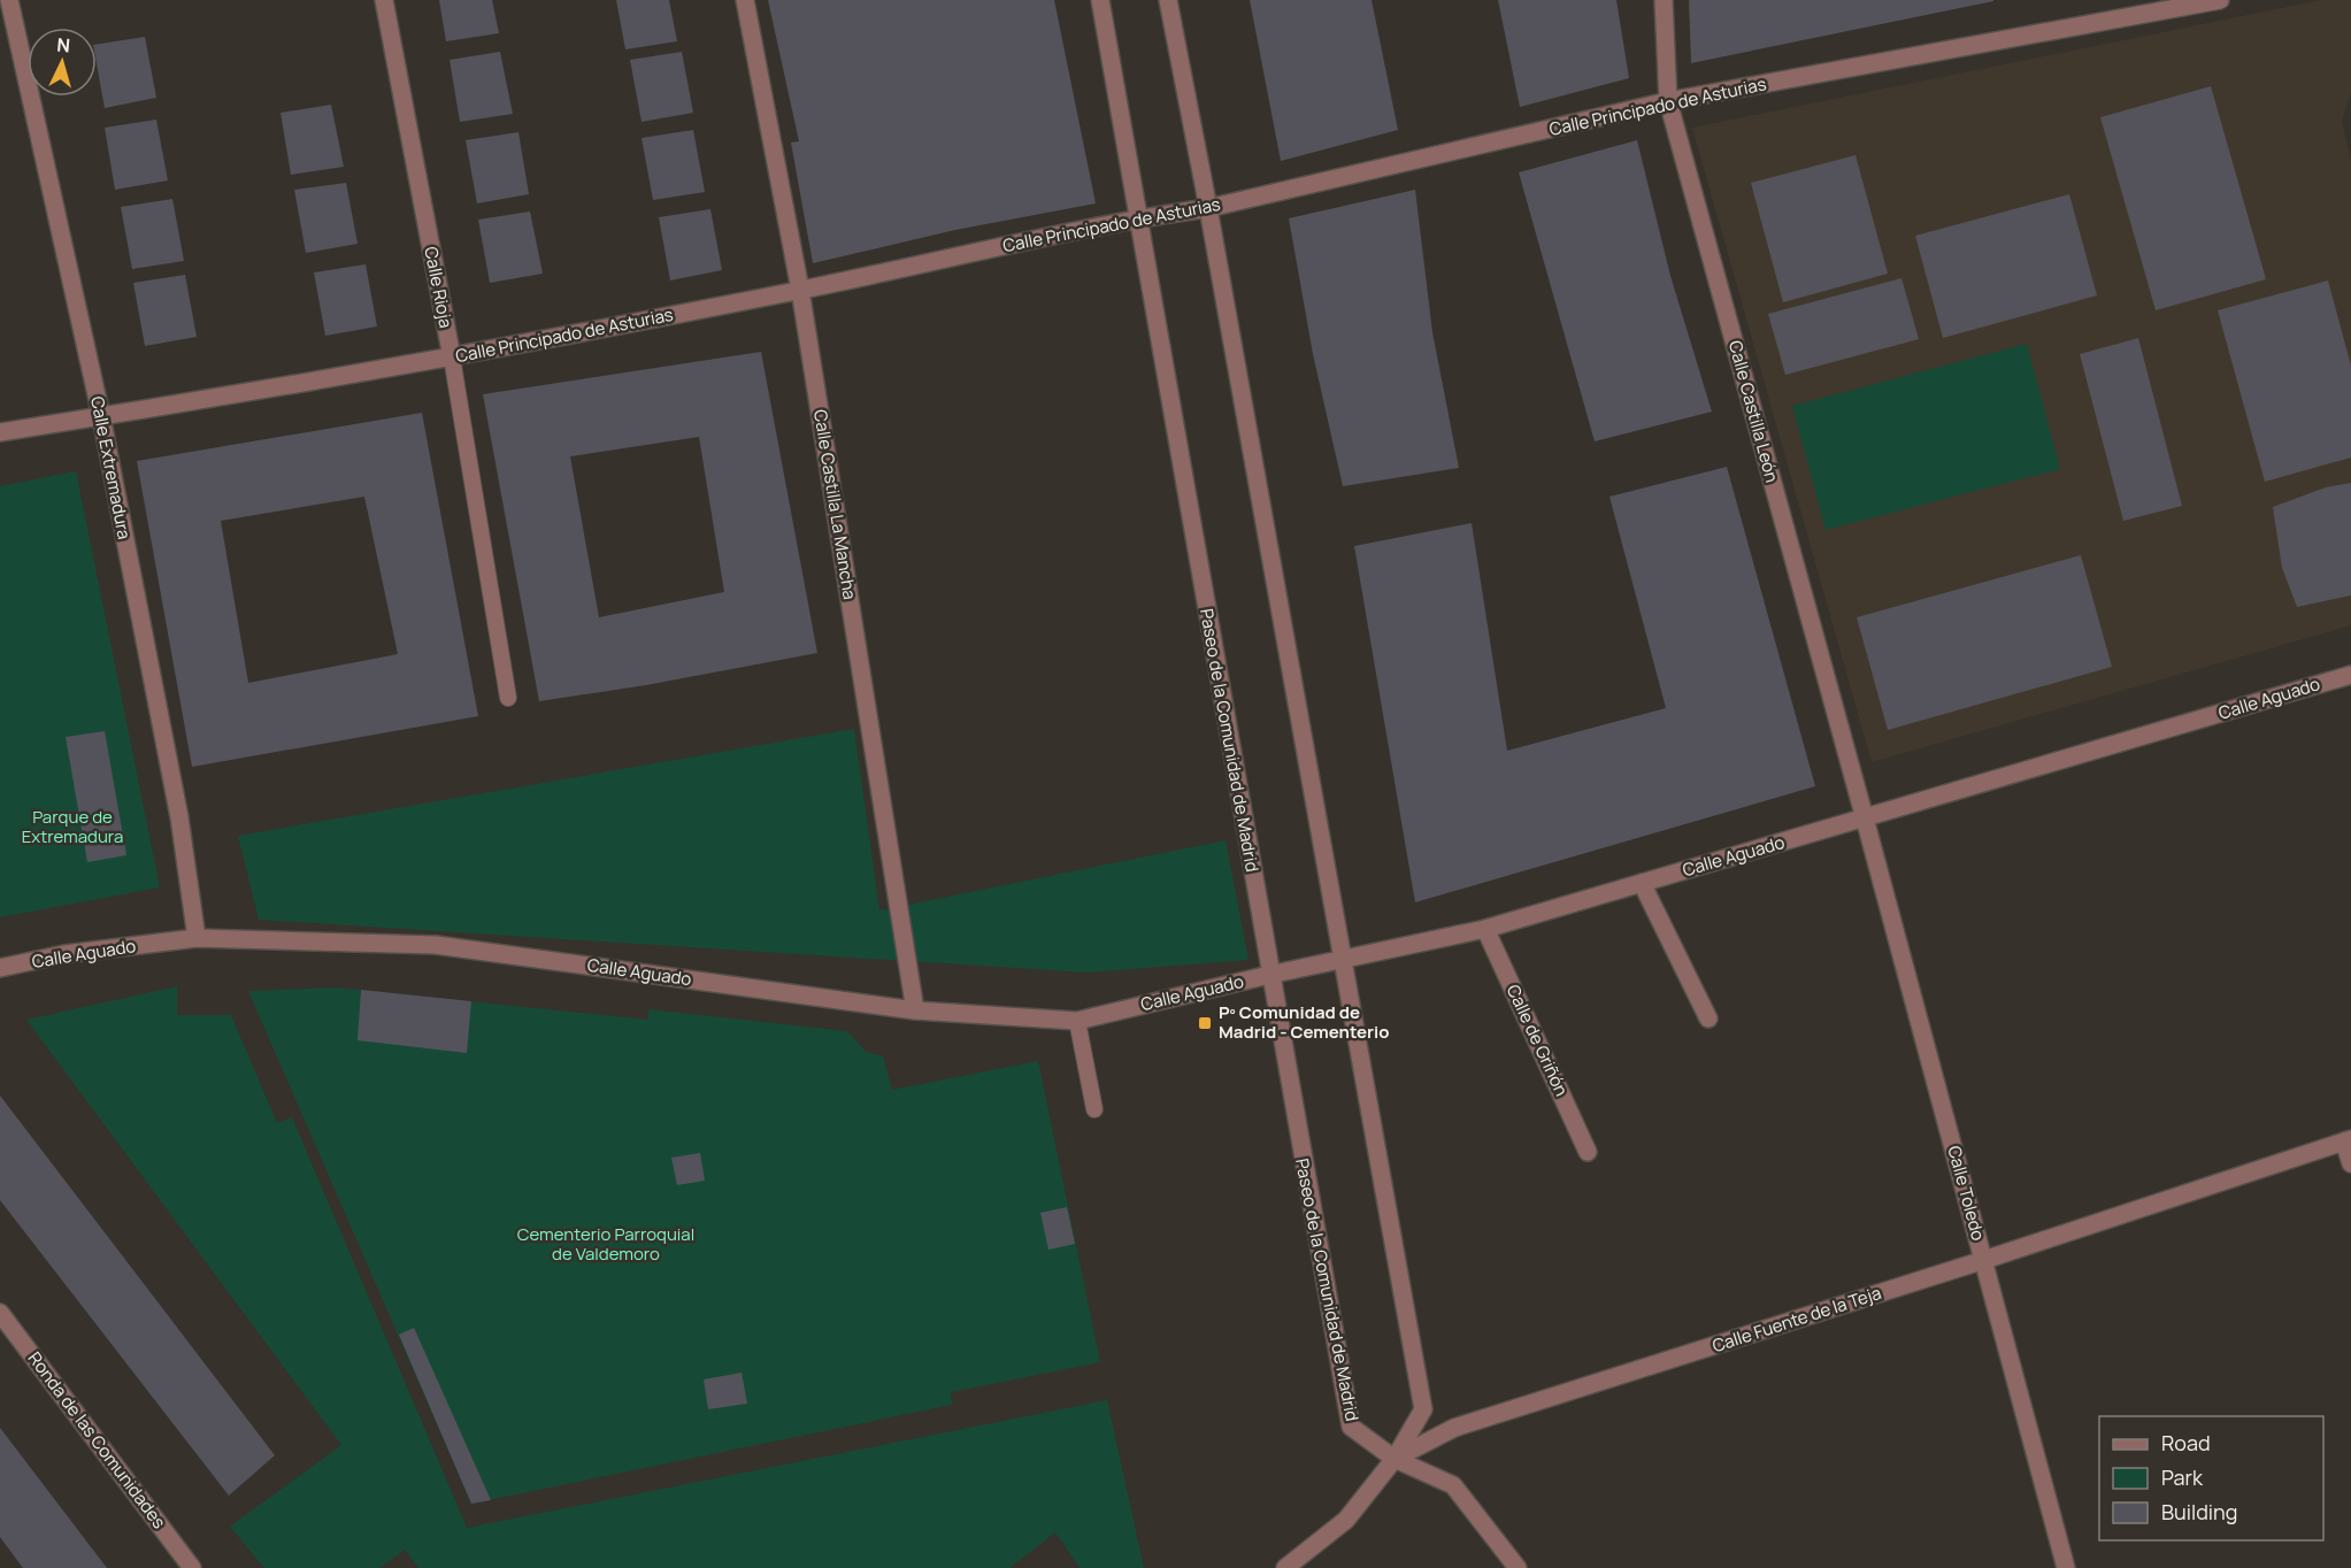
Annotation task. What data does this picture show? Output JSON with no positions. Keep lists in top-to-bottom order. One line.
{"streets":{"street":["Calle Principado de Asturias","Calle Rioja","Calle Castilla León","Calle Extremadura","Calle Castilla La Mancha","Calle Aguado","Paseo de la Comunidad de Madrid","Calle de Griñón","Calle Toledo","Calle Fuente de la Teja","Ronda de las Comunidades"]},"crossings":[["Calle Principado de Asturias","Calle Rioja"],["Calle Principado de Asturias","Calle Castilla León"],["Calle Principado de Asturias","Calle Extremadura"],["Calle Principado de Asturias","Calle Castilla La Mancha"],["Calle Principado de Asturias","Paseo de la Comunidad de Madrid"],["Calle Castilla León","Calle Aguado"],["Calle Castilla León","Calle Toledo"],["Calle Extremadura","Calle Aguado"],["Calle Castilla La Mancha","Calle Aguado"],["Calle Aguado","Paseo de la Comunidad de Madrid"],["Calle Aguado","Calle de Griñón"],["Calle Aguado","Calle Toledo"],["Paseo de la Comunidad de Madrid","Calle Fuente de la Teja"],["Calle Toledo","Calle Fuente de la Teja"]],"parks":["Parque de Extremadura","Cementerio Parroquial de Valdemoro"],"places":{"transit":["Pº Comunidad de Madrid - Cementerio"]},"legend":["Road","Park","Building"],"north":"top"}
